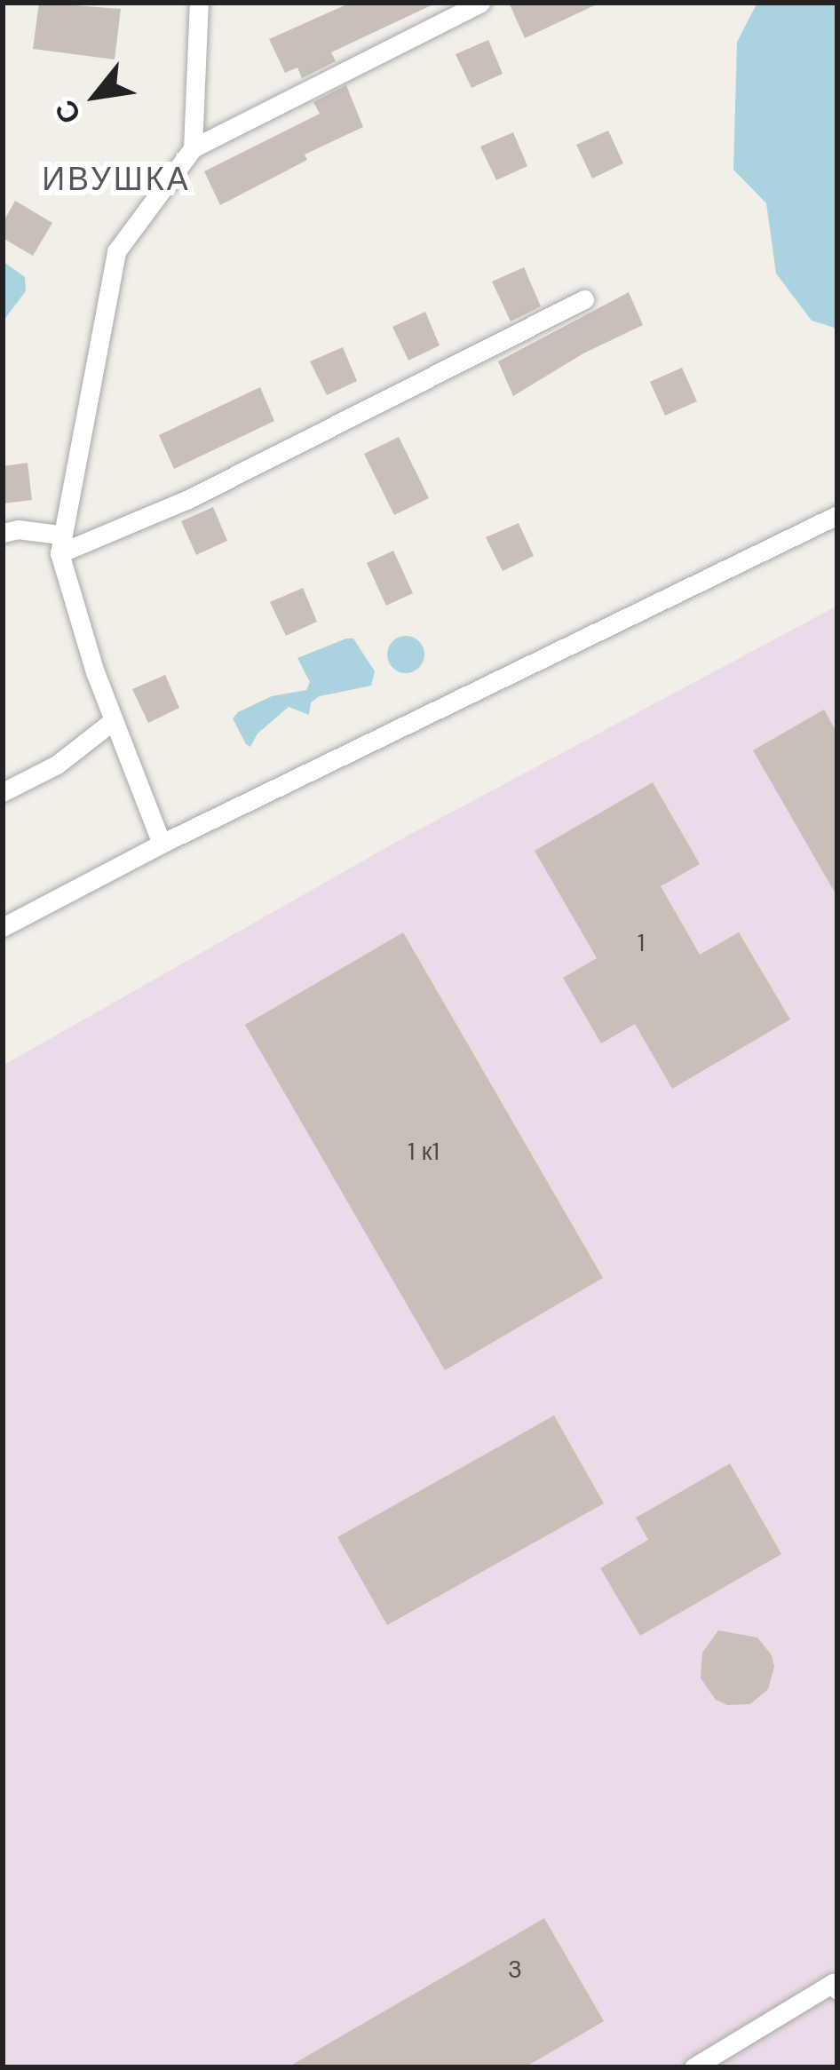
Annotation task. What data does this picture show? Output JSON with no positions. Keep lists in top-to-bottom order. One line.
{"districts":["ИВУШКА"],"house_numbers":["1","1 к1","3"],"north":"bottom left"}
